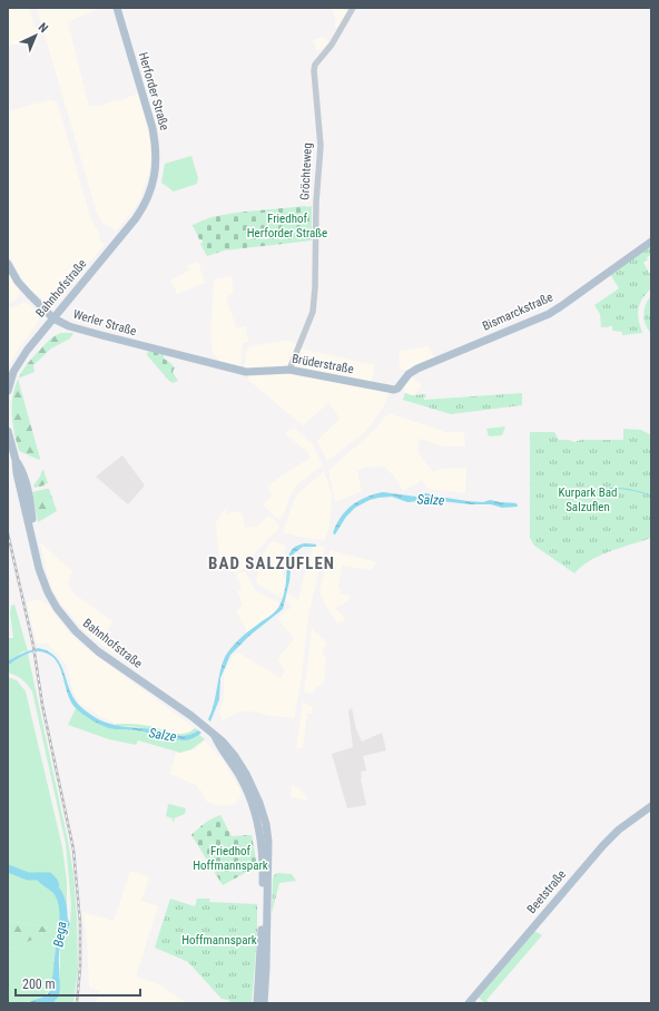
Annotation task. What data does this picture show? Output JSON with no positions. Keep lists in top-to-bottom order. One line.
{"streets":{"main road":["Herforder Straße","Bahnhofstraße","Bismarckstraße","Werler Straße","Brüderstraße","Beetstraße"],"street":["Gröchteweg"]},"crossings":[["Herforder Straße","Bahnhofstraße"],["Gröchteweg","Brüderstraße"],["Bahnhofstraße","Werler Straße"],["Bismarckstraße","Brüderstraße"],["Werler Straße","Brüderstraße"]],"districts":["BAD SALZUFLEN"],"water":["Salze","Bega"],"parks":["Friedhof Herforder Straße","Kurpark Bad Salzuflen","Friedhof Hoffmannspark","Hoffmannspark"],"scale_bar":"200 m","north":"top right"}
